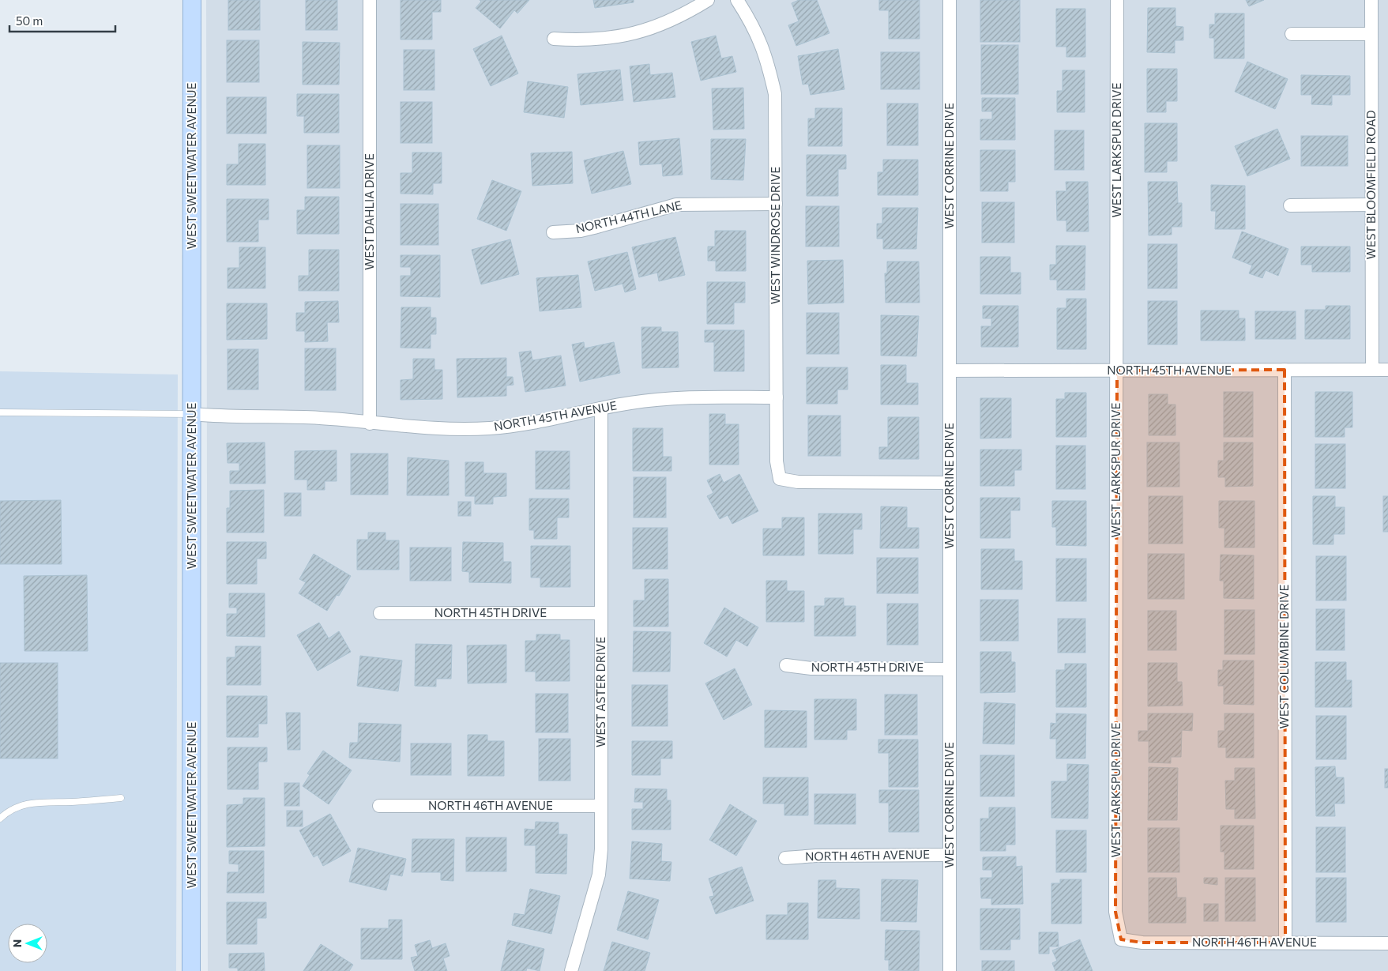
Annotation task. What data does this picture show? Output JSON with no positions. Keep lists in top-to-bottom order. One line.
{"streets":{"street":["WEST LARKSPUR DRIVE","WEST SWEETWATER AVENUE","WEST CORRINE DRIVE","WEST BLOOMFIELD ROAD","WEST DAHLIA DRIVE","NORTH 44TH LANE","WEST WINDROSE DRIVE","NORTH 45TH AVENUE","NORTH 45TH DRIVE","WEST COLUMBINE DRIVE","WEST ASTER DRIVE","NORTH 46TH AVENUE"]},"crossings":[["WEST LARKSPUR DRIVE","NORTH 45TH AVENUE"],["WEST LARKSPUR DRIVE","NORTH 46TH AVENUE"],["WEST SWEETWATER AVENUE","NORTH 45TH AVENUE"],["WEST CORRINE DRIVE","WEST WINDROSE DRIVE"],["WEST CORRINE DRIVE","NORTH 45TH AVENUE"],["WEST CORRINE DRIVE","NORTH 45TH DRIVE"],["WEST CORRINE DRIVE","NORTH 46TH AVENUE"],["WEST BLOOMFIELD ROAD","NORTH 45TH AVENUE"],["WEST DAHLIA DRIVE","NORTH 45TH AVENUE"],["NORTH 44TH LANE","WEST WINDROSE DRIVE"],["WEST WINDROSE DRIVE","NORTH 45TH AVENUE"],["NORTH 45TH AVENUE","WEST COLUMBINE DRIVE"],["NORTH 45TH AVENUE","WEST ASTER DRIVE"],["NORTH 45TH DRIVE","WEST ASTER DRIVE"],["WEST COLUMBINE DRIVE","NORTH 46TH AVENUE"],["WEST ASTER DRIVE","NORTH 46TH AVENUE"]],"scale_bar":"50 m","north":"left"}
